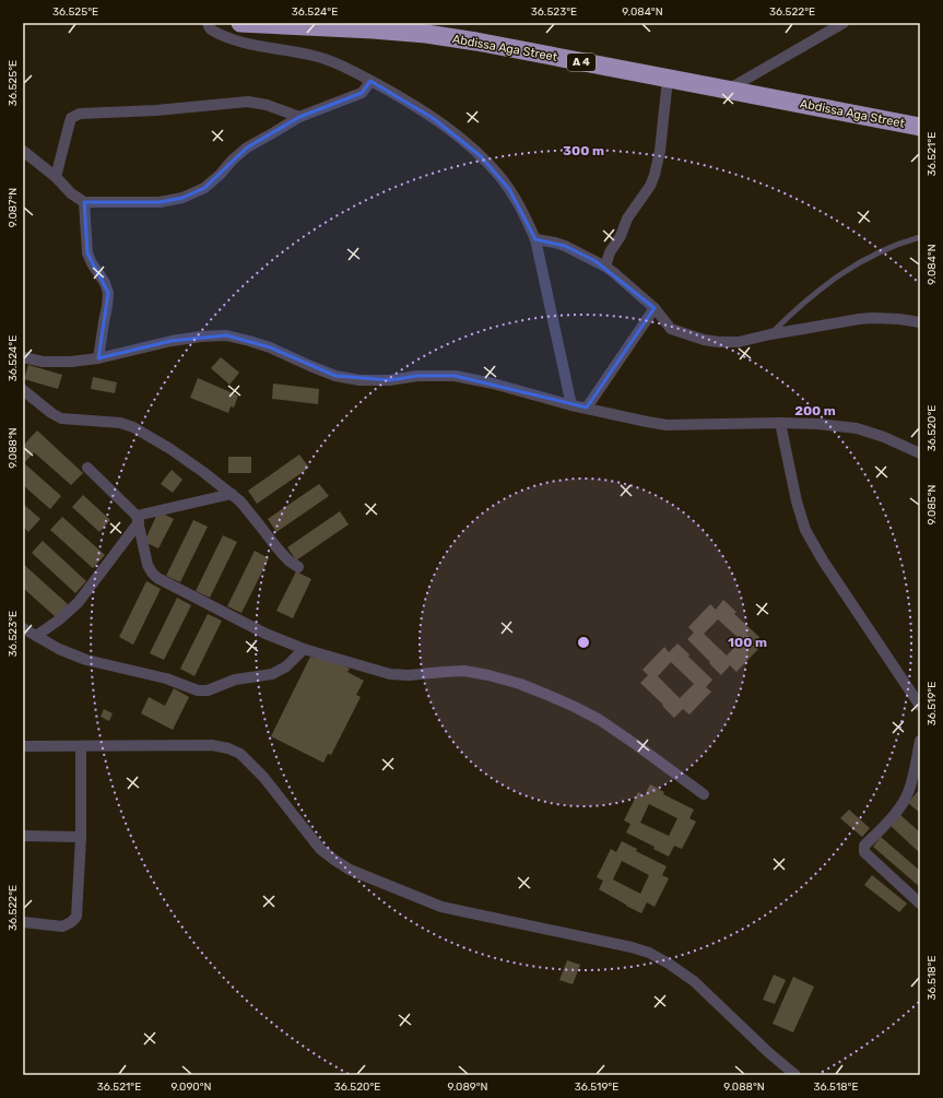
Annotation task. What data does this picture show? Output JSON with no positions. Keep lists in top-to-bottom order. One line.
{"streets":{"highway":["Abdissa Aga Street","A 4"]},"coordinates":["36.525°E","36.524°E","36.523°E","9.084°N","36.522°E","36.521°E","9.087°N","36.520°E","9.088°N","9.085°N","36.519°E","36.518°E","9.090°N","9.089°N"],"rings":["300 m","200 m","100 m"]}
